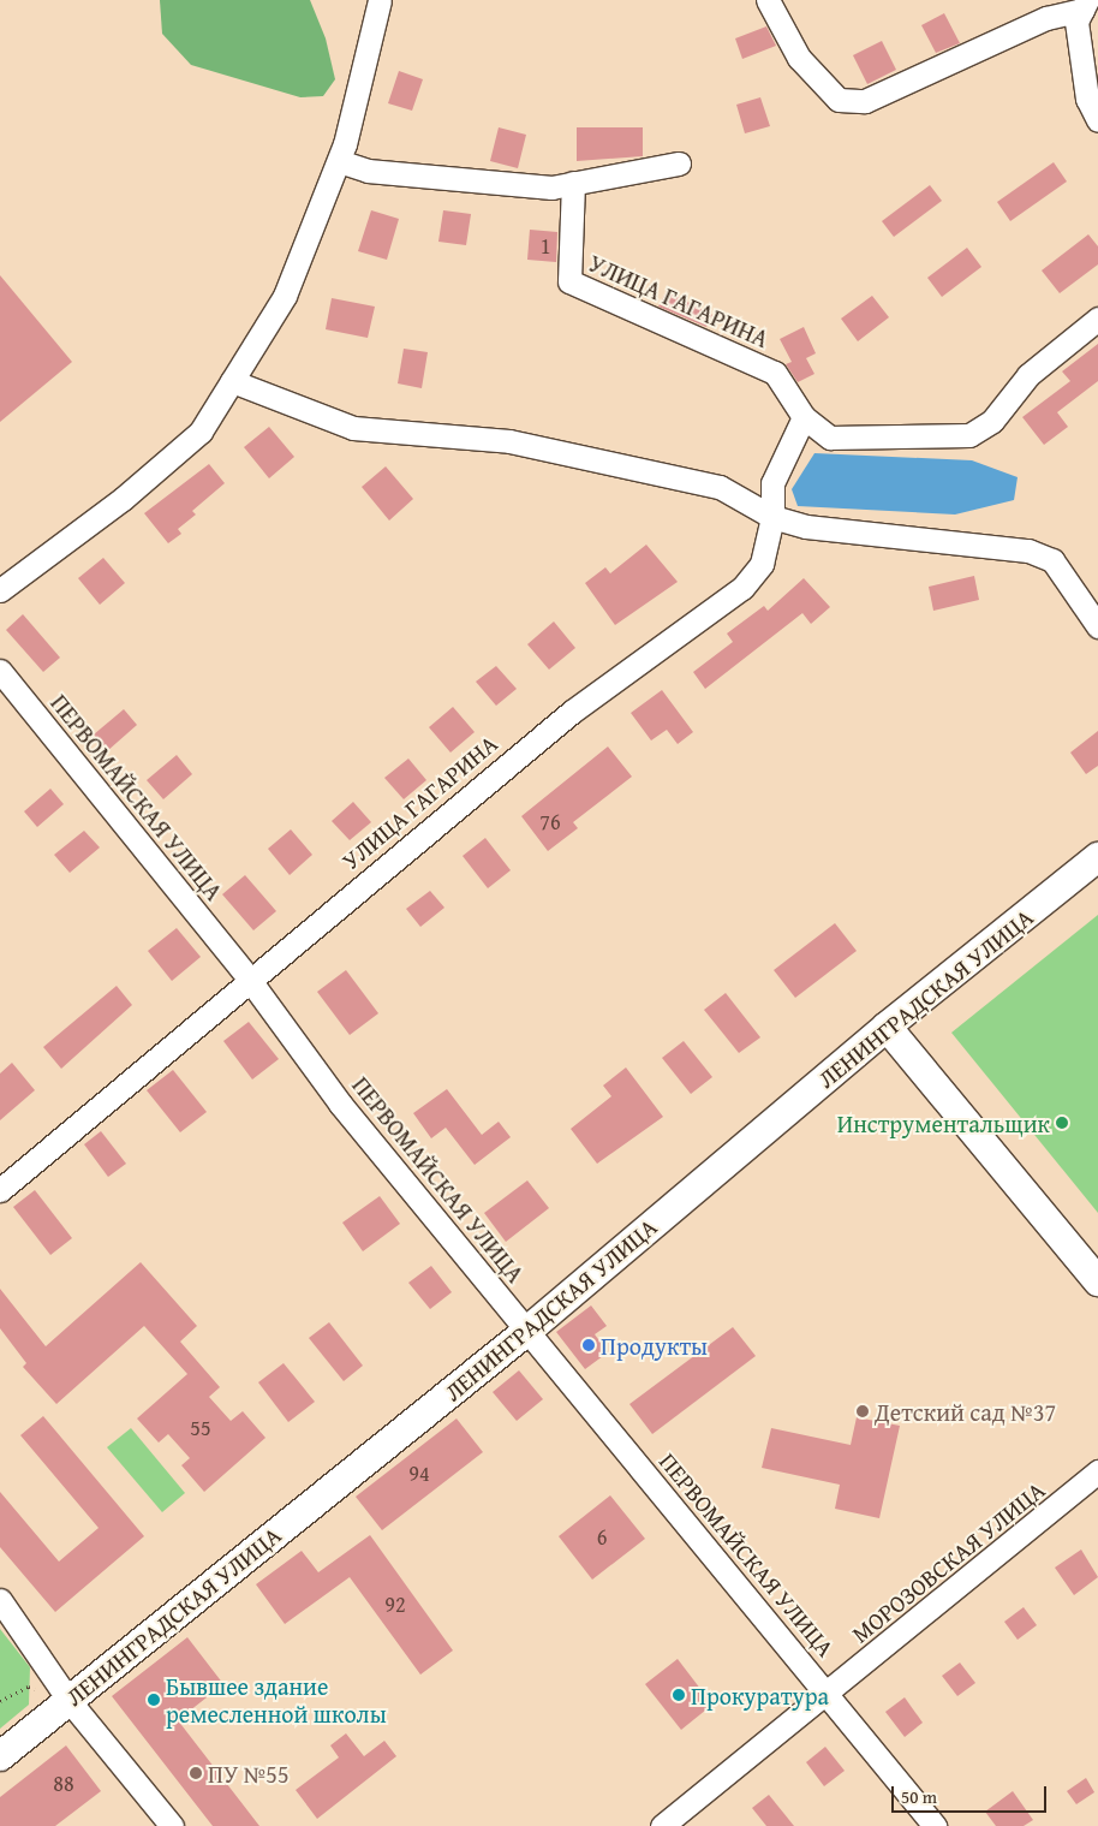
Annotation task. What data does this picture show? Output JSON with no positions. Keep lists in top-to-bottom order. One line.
{"streets":{"main road":["ЛЕНИНГРАДСКАЯ УЛИЦА"],"street":["УЛИЦА ГАГАРИНА","ПЕРВОМАЙСКАЯ УЛИЦА","МОРОЗОВСКАЯ УЛИЦА"]},"crossings":[["УЛИЦА ГАГАРИНА","ПЕРВОМАЙСКАЯ УЛИЦА"],["ПЕРВОМАЙСКАЯ УЛИЦА","ЛЕНИНГРАДСКАЯ УЛИЦА"],["ПЕРВОМАЙСКАЯ УЛИЦА","МОРОЗОВСКАЯ УЛИЦА"]],"places":["Инструментальщик","Продукты","Детский сад №37","Прокуратура","Бывшее здание ремесленной школы","ПУ №55"],"house_numbers":["1","76","55","94","6","92","88"],"scale_bar":"50 m"}
